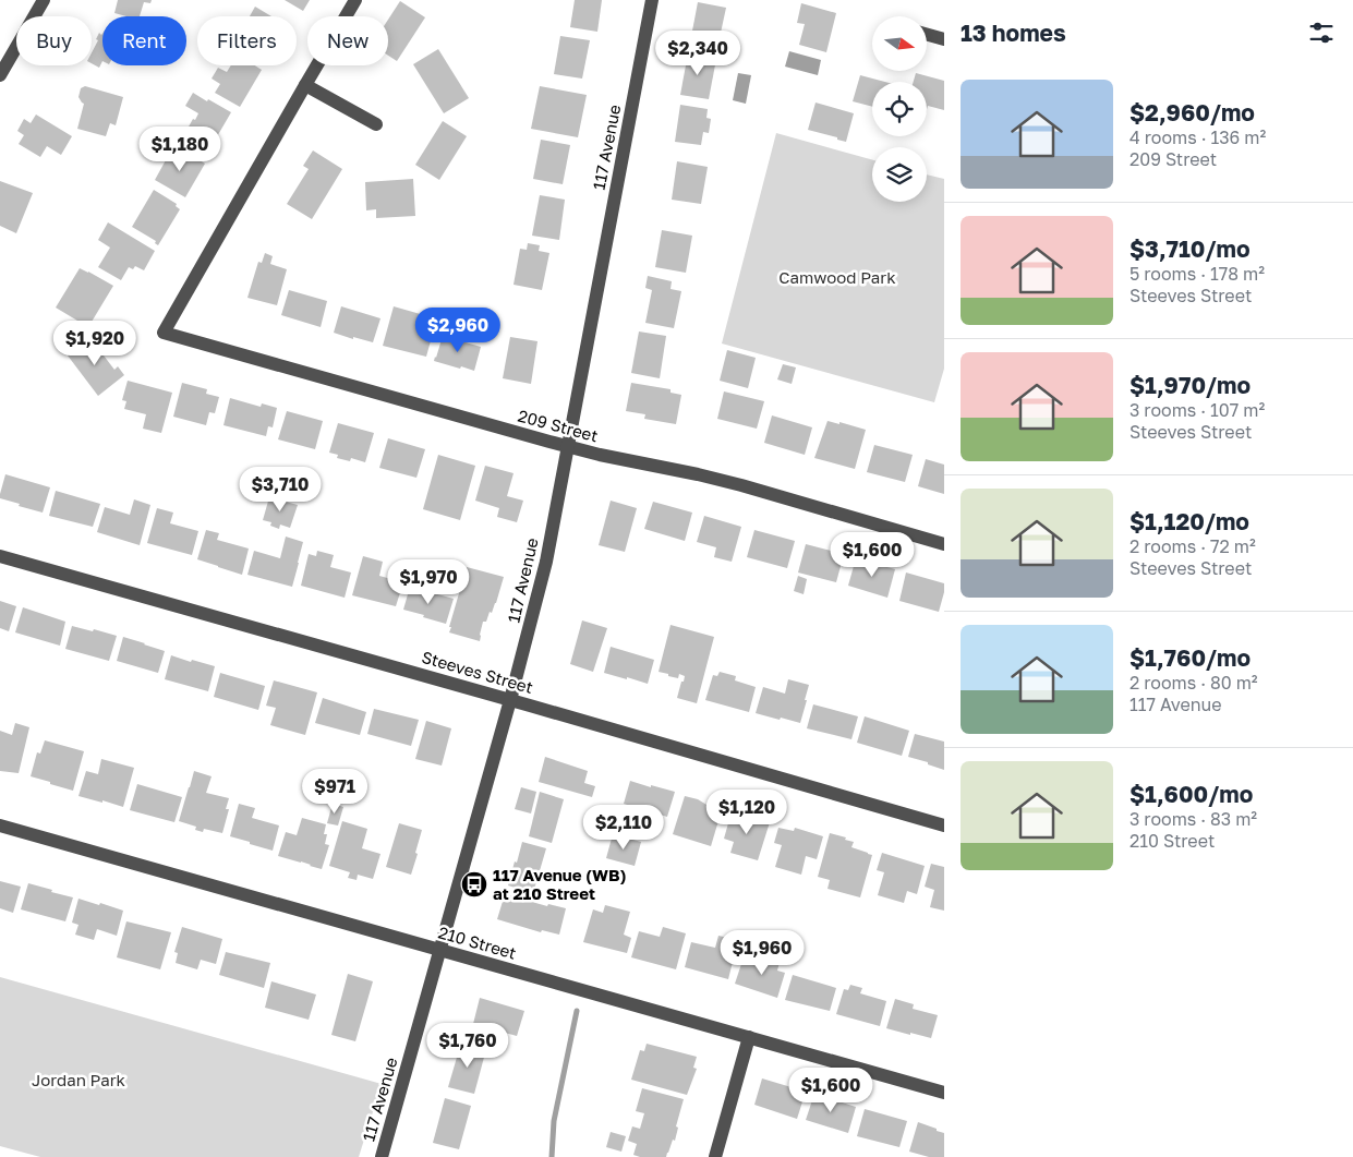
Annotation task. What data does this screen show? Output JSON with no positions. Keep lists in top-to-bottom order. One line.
{"streets":{"street":["117 Avenue","209 Street","Steeves Street","210 Street"]},"crossings":[["117 Avenue","209 Street"],["117 Avenue","Steeves Street"],["117 Avenue","210 Street"]],"parks":["Camwood Park","Jordan Park"],"places":{"bus stop":["117 Avenue (WB) at 210 Street"]},"north":"right","page":{"heading":"13 homes","chip":["Buy","Rent","Filters","New"],"price":["$2,340","$1,180","$2,960","$1,920","$3,710","$1,600","$1,970","$971","$1,120","$2,110","$1,960","$1,760","$1,600"],"list":[{"name":"$2,960/mo","note":"4 rooms · 136 m² · 209 Street"},{"name":"$3,710/mo","note":"5 rooms · 178 m² · Steeves Street"},{"name":"$1,970/mo","note":"3 rooms · 107 m² · Steeves Street"},{"name":"$1,120/mo","note":"2 rooms · 72 m² · Steeves Street"},{"name":"$1,760/mo","note":"2 rooms · 80 m² · 117 Avenue"},{"name":"$1,600/mo","note":"3 rooms · 83 m² · 210 Street"}]}}
